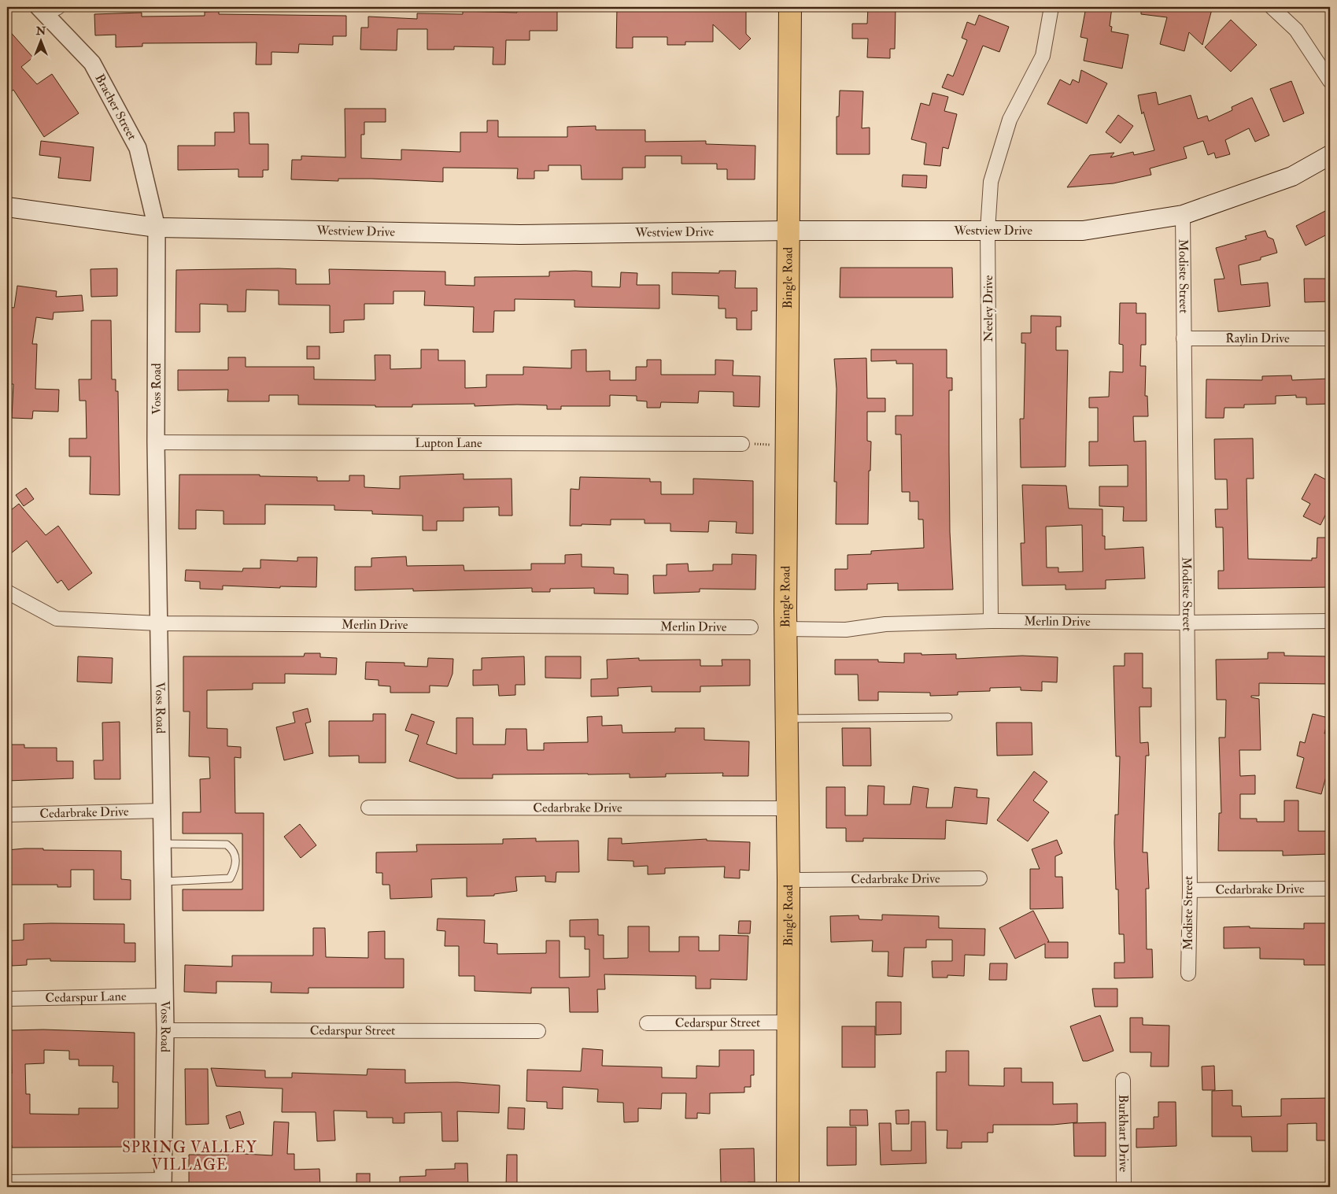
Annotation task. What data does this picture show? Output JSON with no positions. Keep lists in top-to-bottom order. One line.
{"streets":{"main road":["Westview Drive","Bingle Road"],"street":["Bracher Street","Modiste Street","Neeley Drive","Raylin Drive","Voss Road","Lupton Lane","Merlin Drive","Cedarbrake Drive","Cedarspur Lane","Cedarspur Street","Burkhart Drive"]},"crossings":[["Bracher Street","Westview Drive"],["Bracher Street","Voss Road"],["Westview Drive","Modiste Street"],["Westview Drive","Bingle Road"],["Westview Drive","Neeley Drive"],["Westview Drive","Voss Road"],["Modiste Street","Raylin Drive"],["Modiste Street","Merlin Drive"],["Modiste Street","Cedarbrake Drive"],["Bingle Road","Merlin Drive"],["Bingle Road","Cedarbrake Drive"],["Bingle Road","Cedarspur Street"],["Neeley Drive","Merlin Drive"],["Voss Road","Lupton Lane"],["Voss Road","Merlin Drive"],["Voss Road","Cedarbrake Drive"],["Voss Road","Cedarspur Lane"],["Voss Road","Cedarspur Street"]],"districts":["SPRING VALLEY VILLAGE"],"north":"top"}
